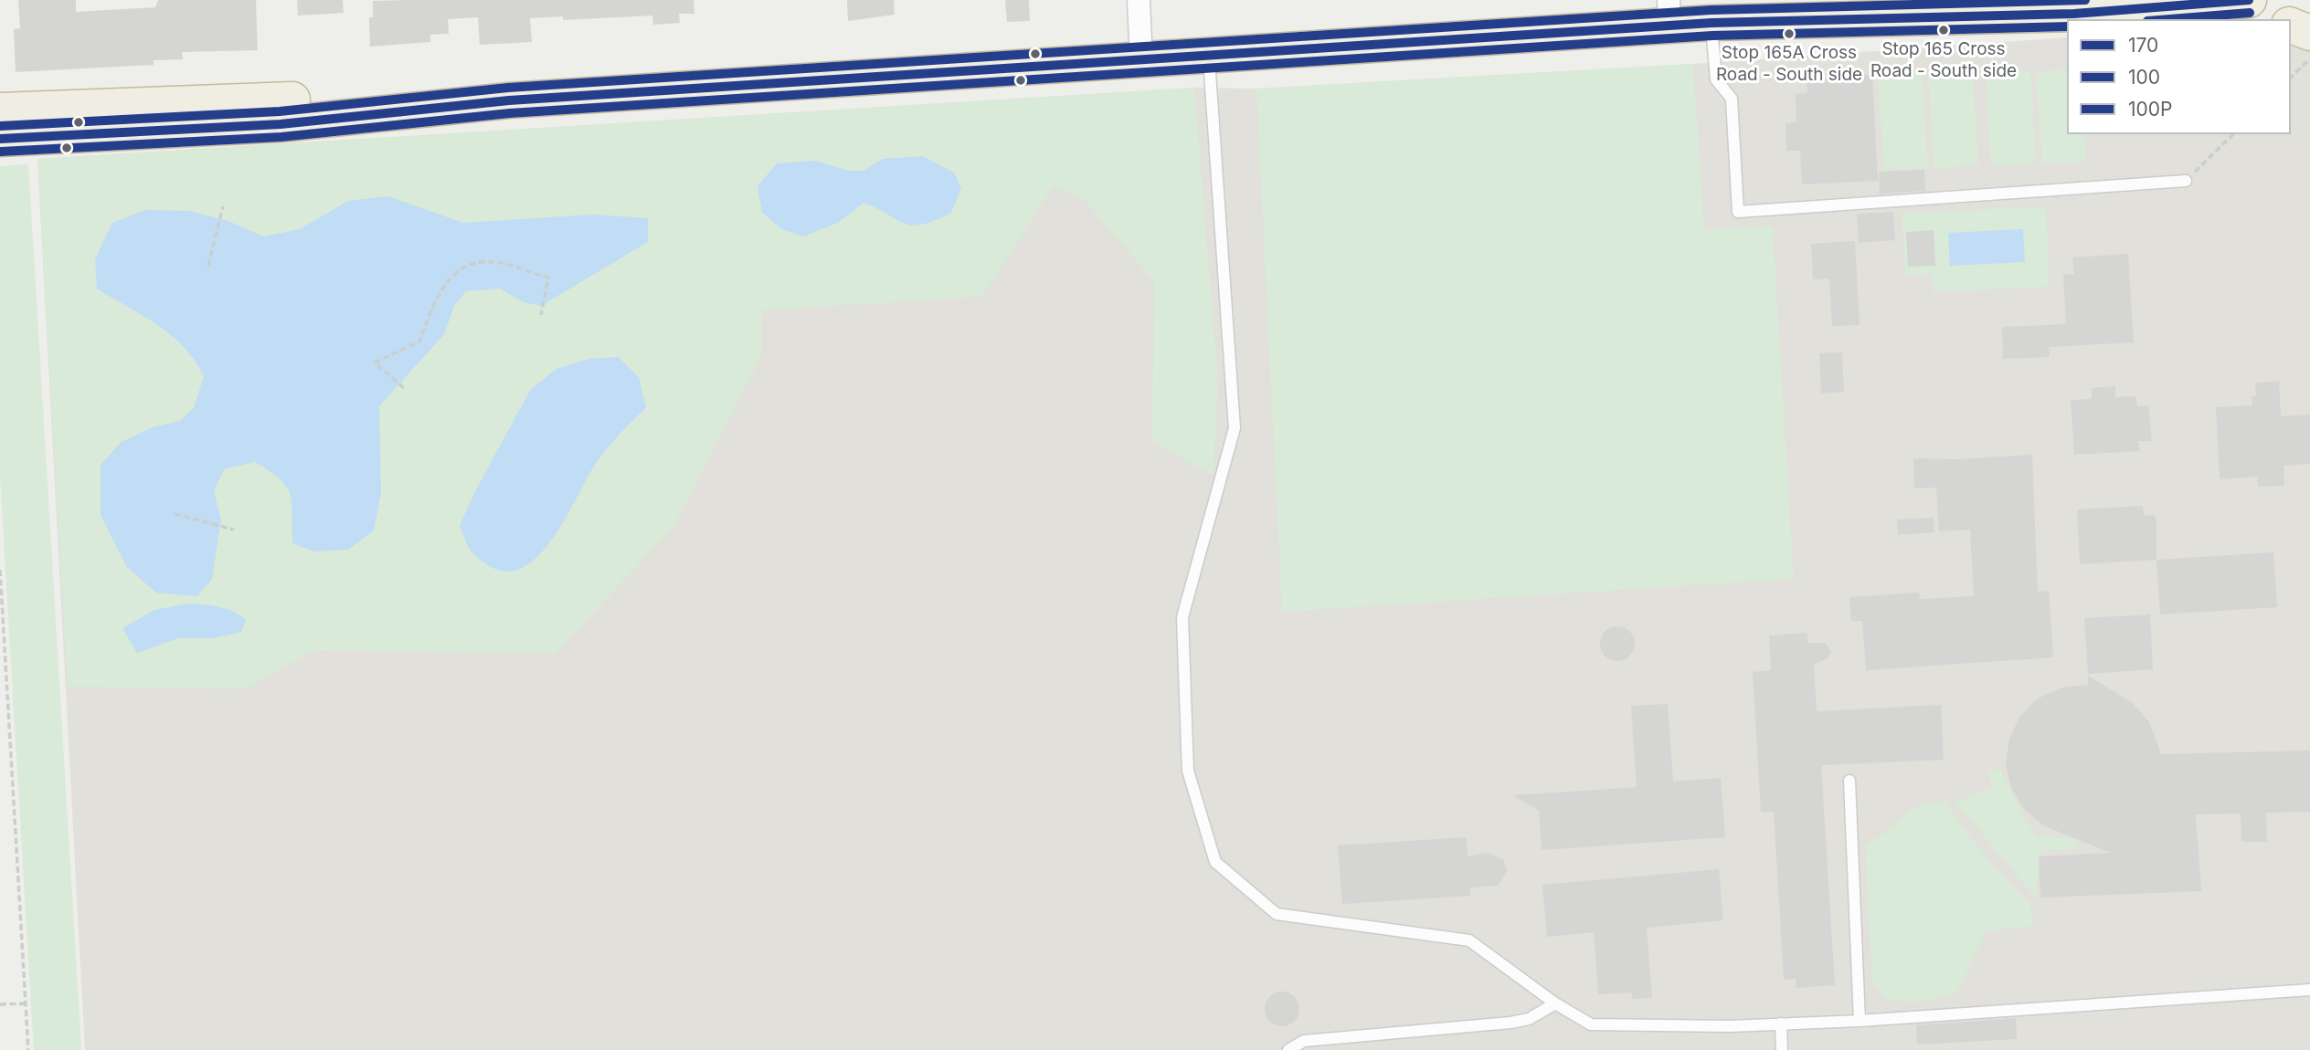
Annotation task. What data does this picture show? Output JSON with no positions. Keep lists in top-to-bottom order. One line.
{"places":["Stop 165 Cross Road - South side","Stop 165A Cross Road - South side"],"lines":["transit line 170","transit line 100P","transit line 100"],"legend":["170","100","100P"]}
